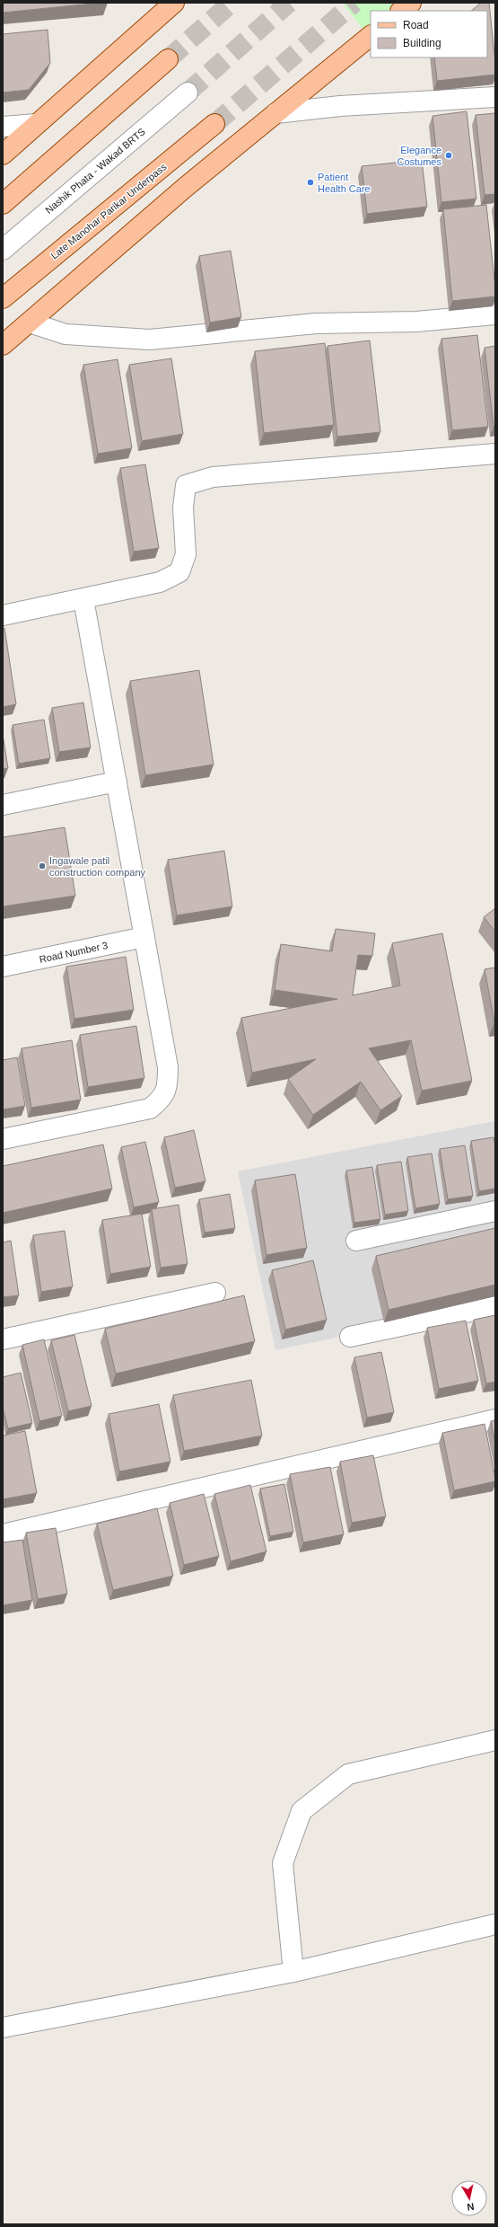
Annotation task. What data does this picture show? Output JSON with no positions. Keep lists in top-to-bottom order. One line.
{"streets":{"main road":["Late Manohar Parikar Underpass"],"street":["Nashik Phata - Wakad BRTS","Road Number 3"]},"places":["Elegance Costumes","Patient Health Care","Ingawale patil construction company"],"legend":["Road","Building"],"north":"bottom"}
